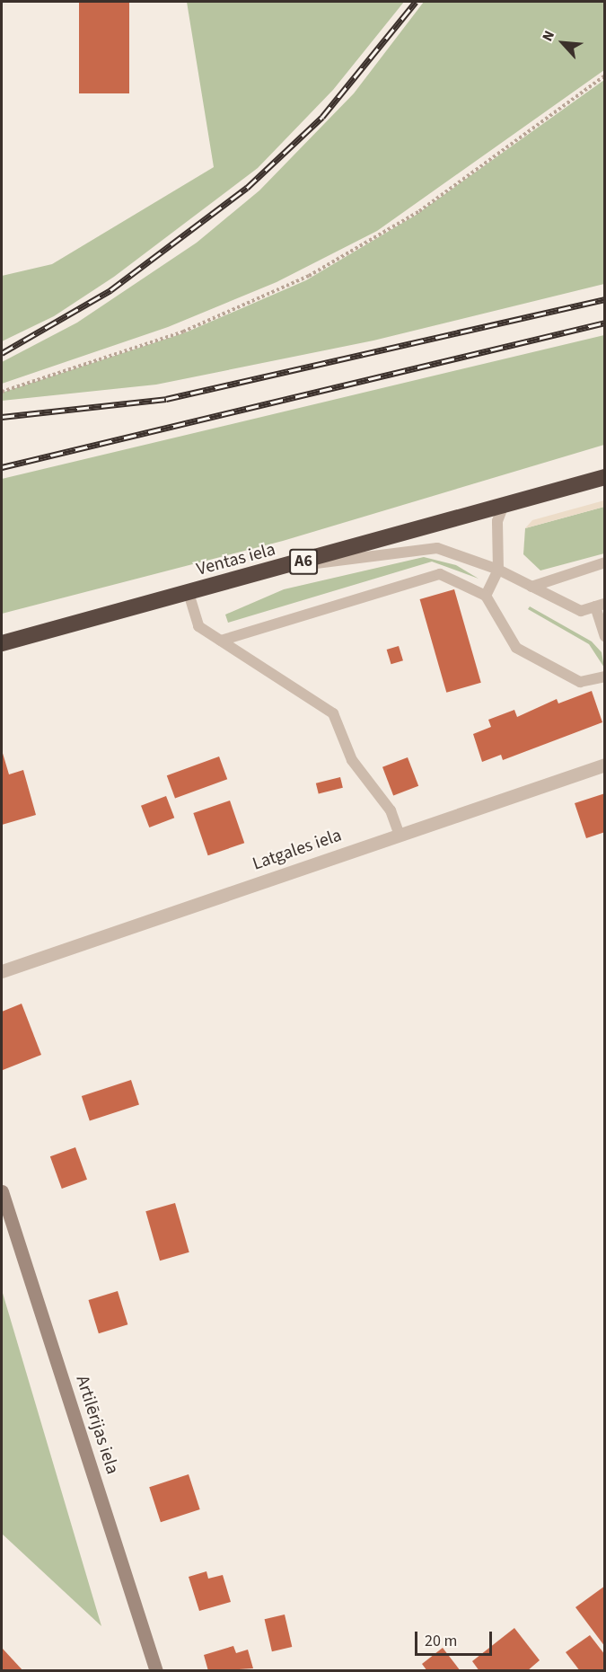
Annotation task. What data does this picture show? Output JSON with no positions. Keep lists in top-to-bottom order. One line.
{"streets":{"highway":["Ventas iela","A6"],"street":["Latgales iela","Artilērijas iela"]},"scale_bar":"20 m","north":"top left"}
